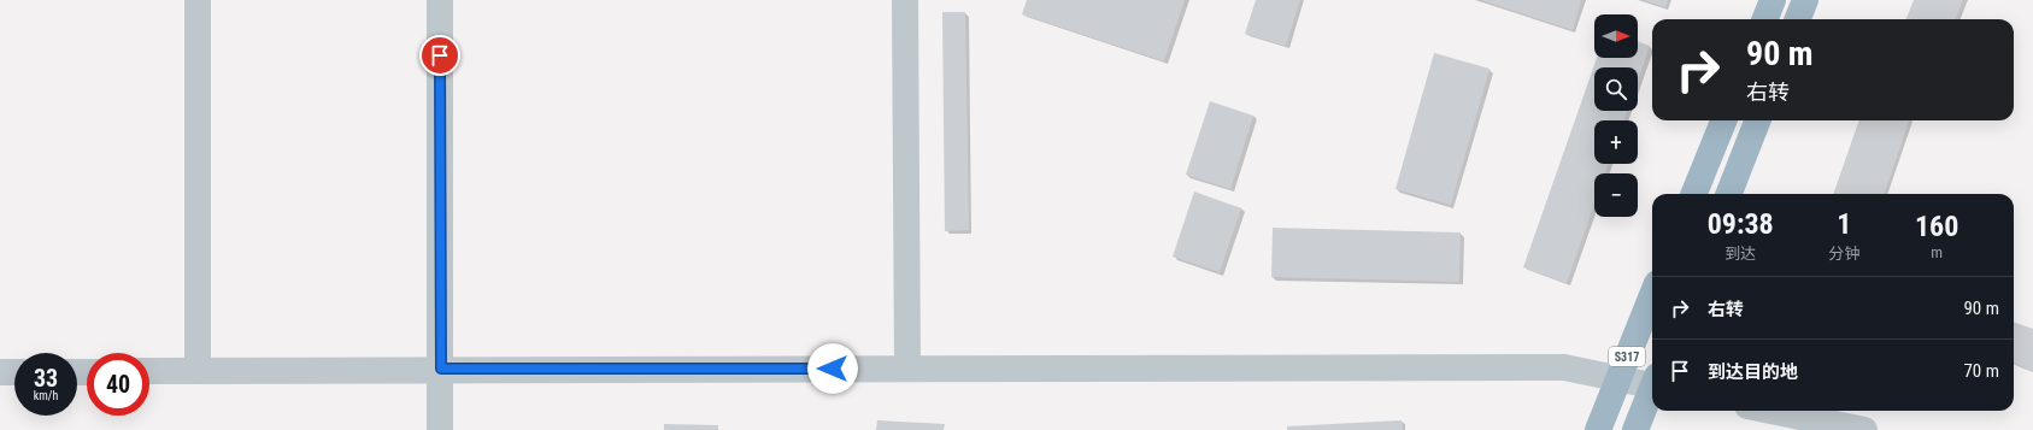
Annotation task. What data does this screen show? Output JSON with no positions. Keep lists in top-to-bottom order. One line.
{"streets":{"highway":["S317"]},"north":"right","page":{"map_buttons":["+","−"],"turn":["90 m","右转"],"eta":["09:38","到达","1","分钟","160","m"],"list":[{"name":"右转","value":"90 m"},{"name":"到达目的地","value":"70 m"}],"speed":"33 km/h","limit":"40"}}
